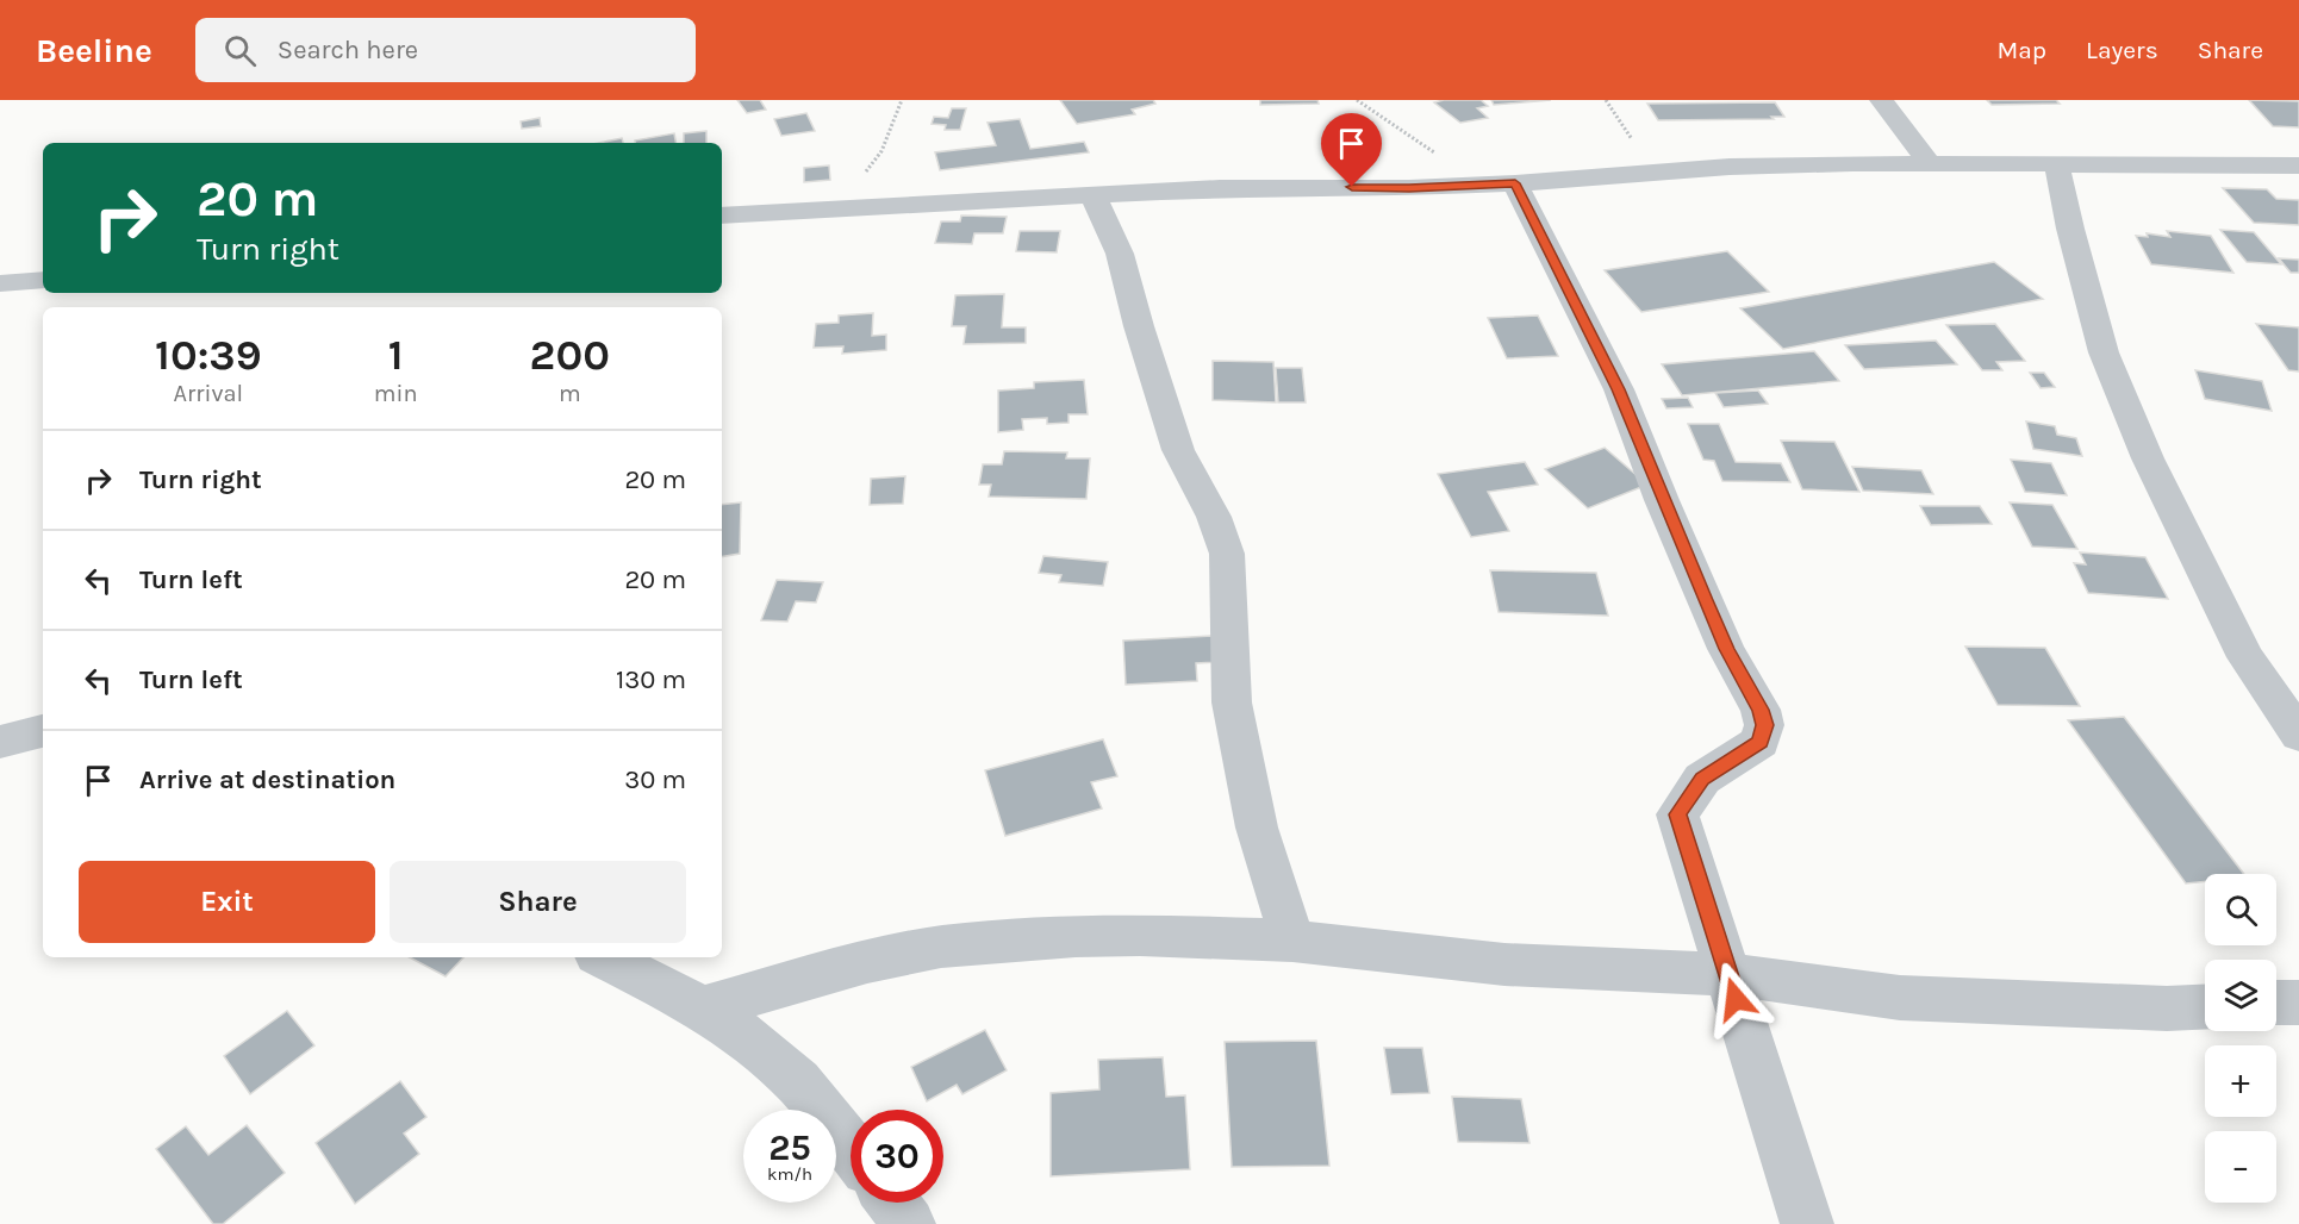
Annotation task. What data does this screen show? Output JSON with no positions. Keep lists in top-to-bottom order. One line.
{"page":{"header":"Beeline","search":"Search here","nav":["Map","Layers","Share"],"turn":["20 m","Turn right"],"eta":["10:39","Arrival","1","min","200","m"],"list":[{"name":"Turn right","value":"20 m"},{"name":"Turn left","value":"20 m"},{"name":"Turn left","value":"130 m"},{"name":"Arrive at destination","value":"30 m"}],"buttons":["Exit","Share"],"map_buttons":["+","−"],"speed":"25 km/h","limit":"30"}}
